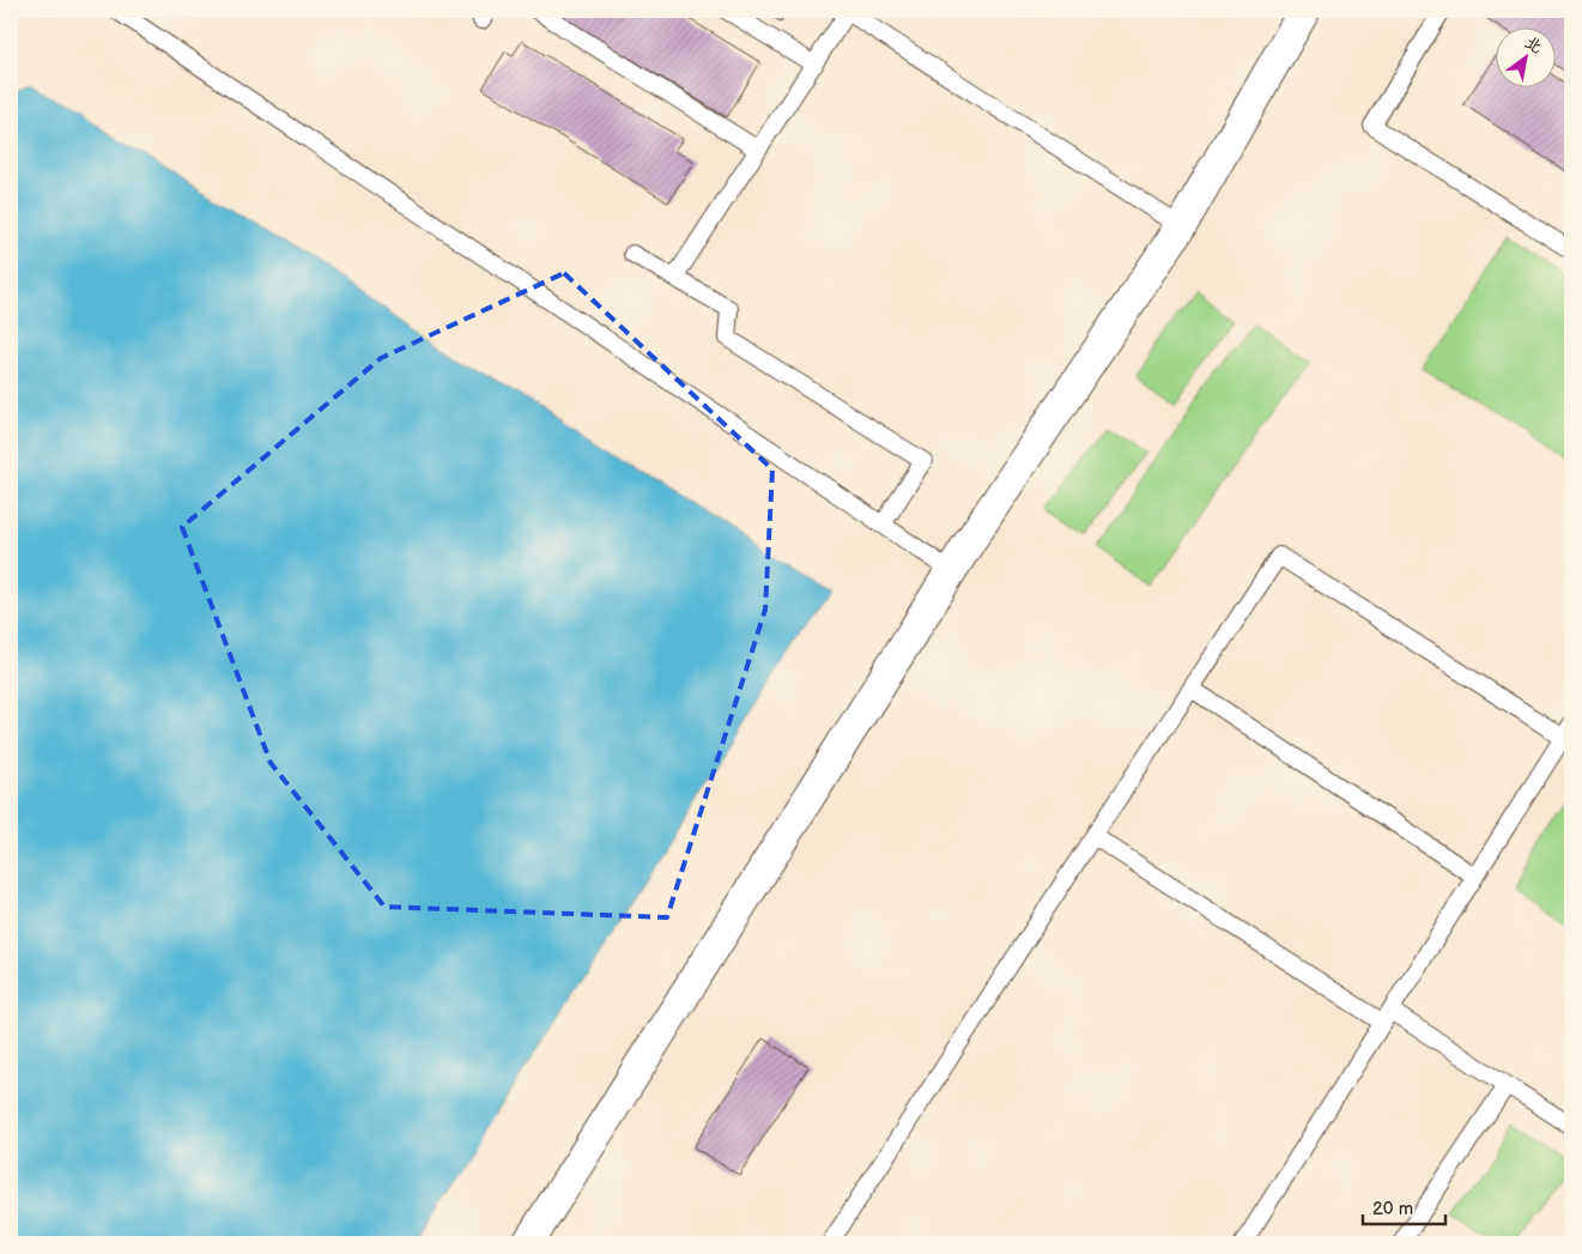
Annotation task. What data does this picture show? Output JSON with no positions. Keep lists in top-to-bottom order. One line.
{"scale_bar":"20 m","north":"top right"}
